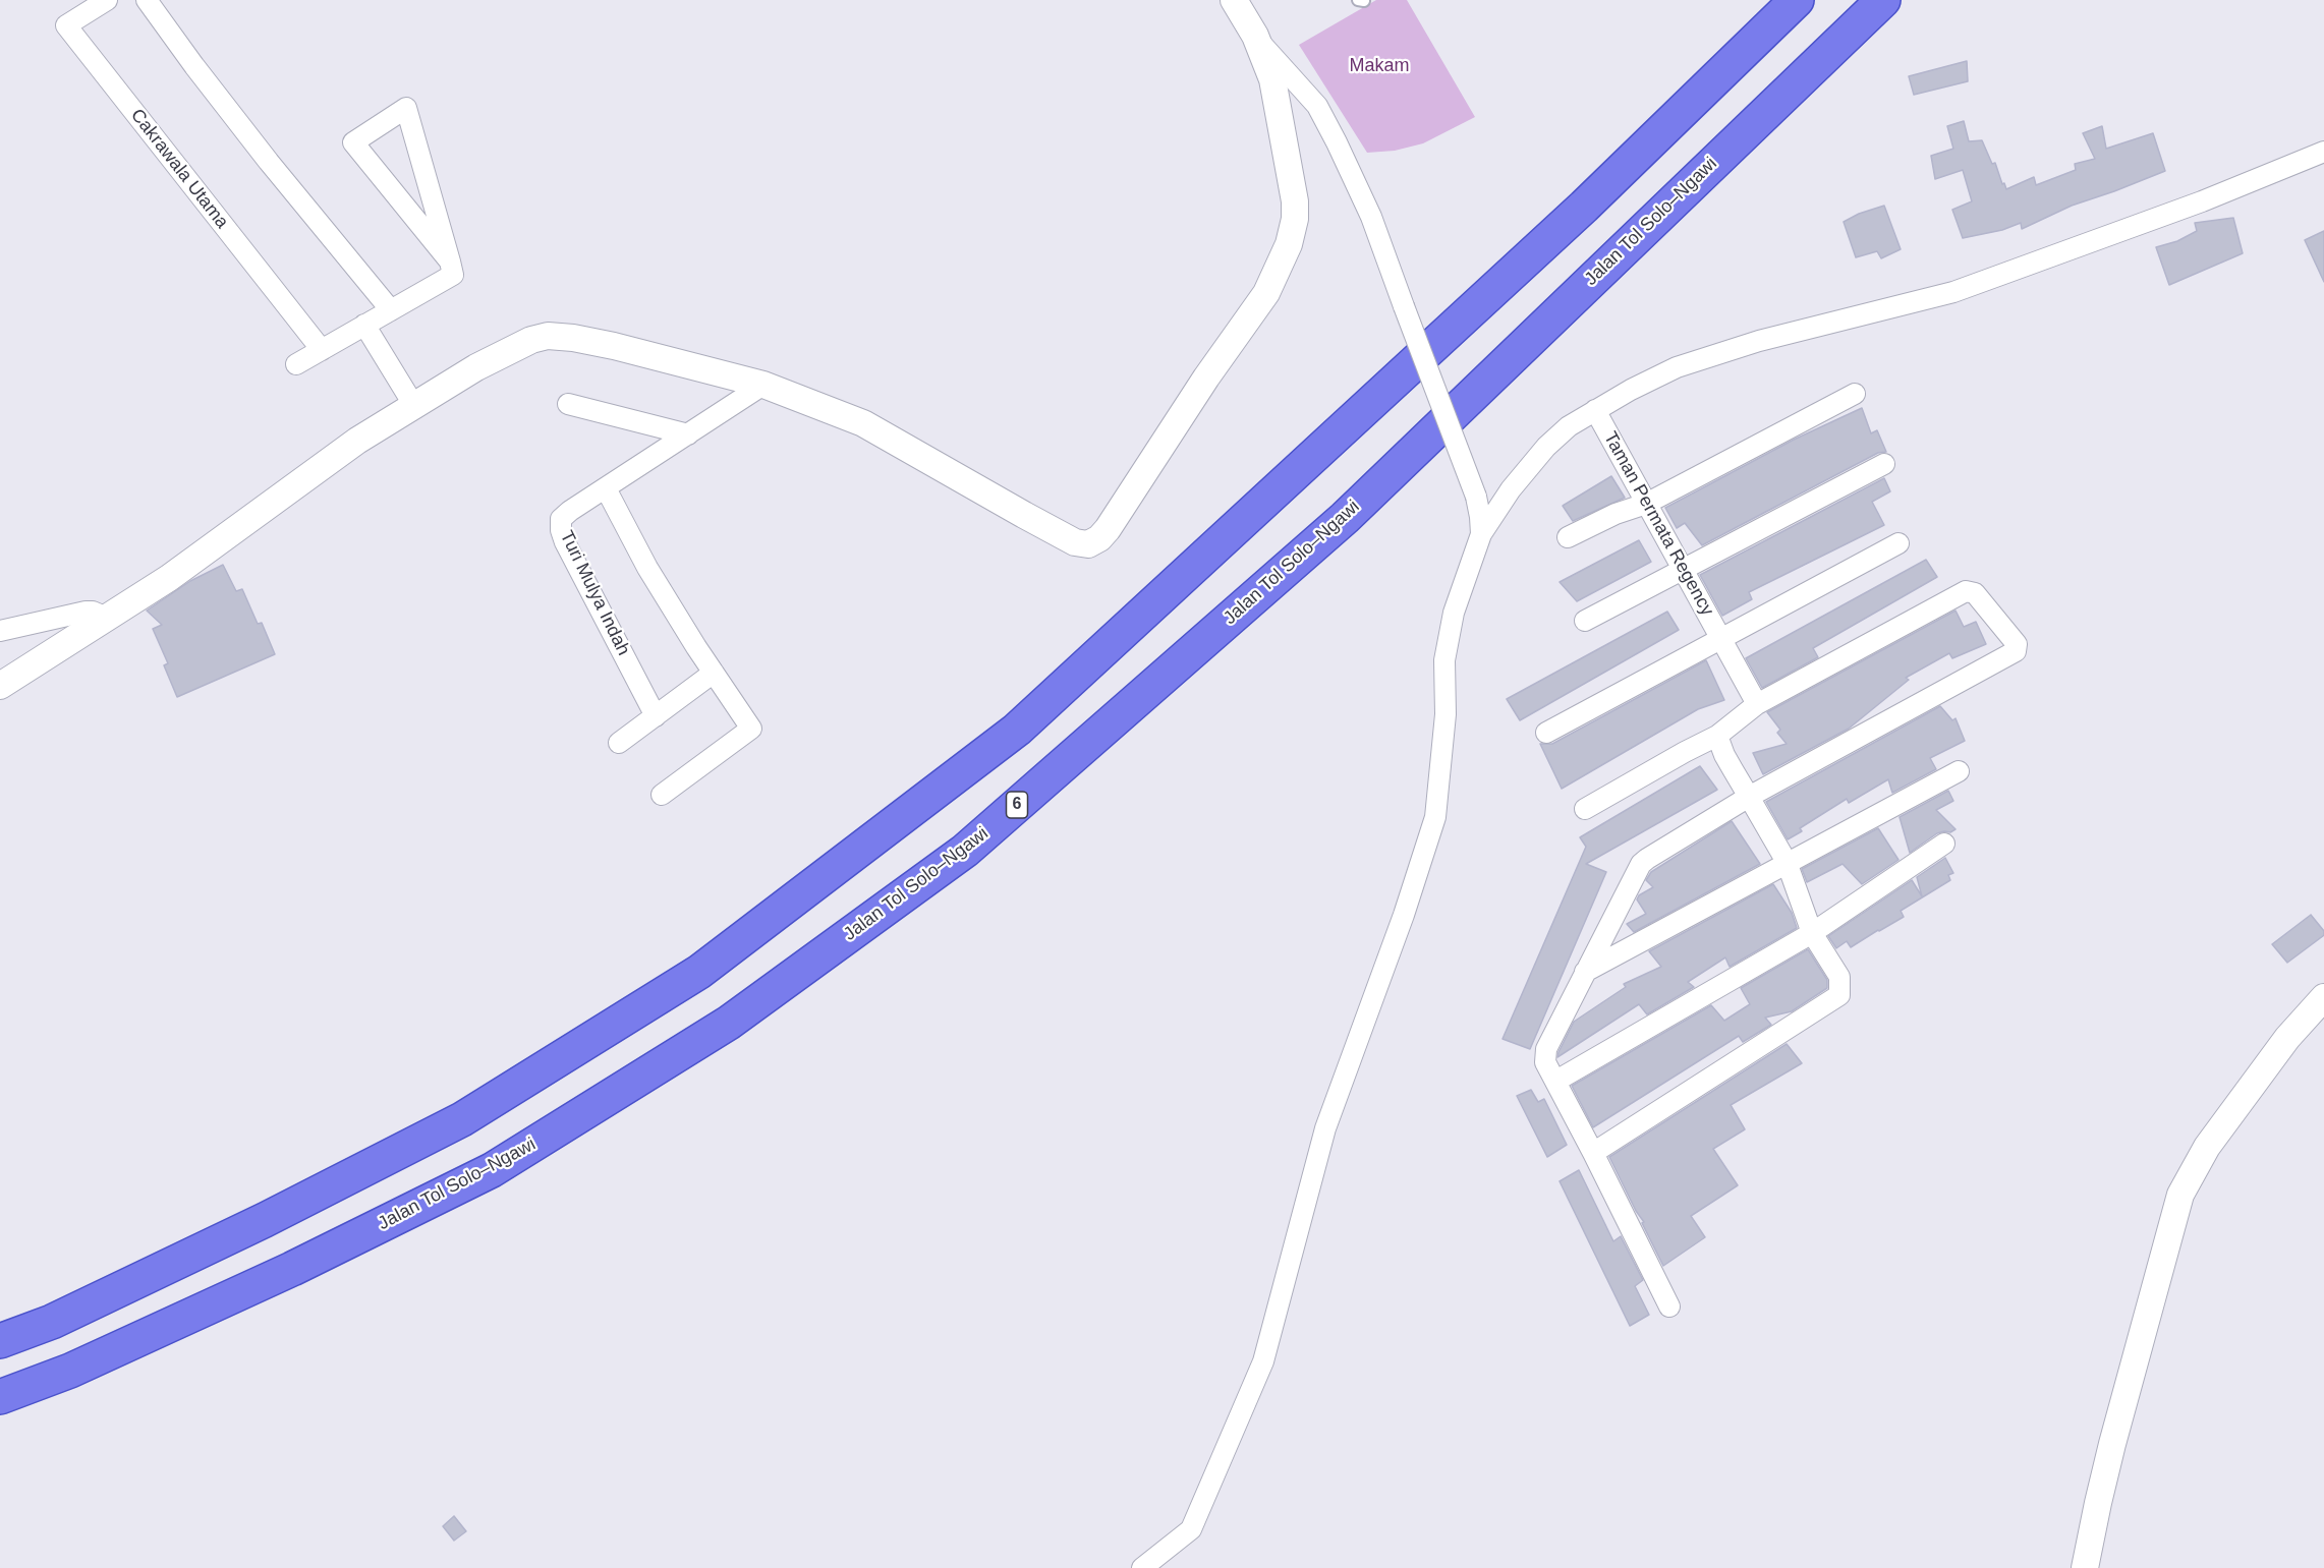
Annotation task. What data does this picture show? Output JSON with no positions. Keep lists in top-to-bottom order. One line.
{"streets":{"highway":["Jalan Tol Solo–Ngawi","6"],"street":["Cakrawala Utama","Taman Permata Regency","Turi Mulya Indah"]},"parks":["Makam"]}
